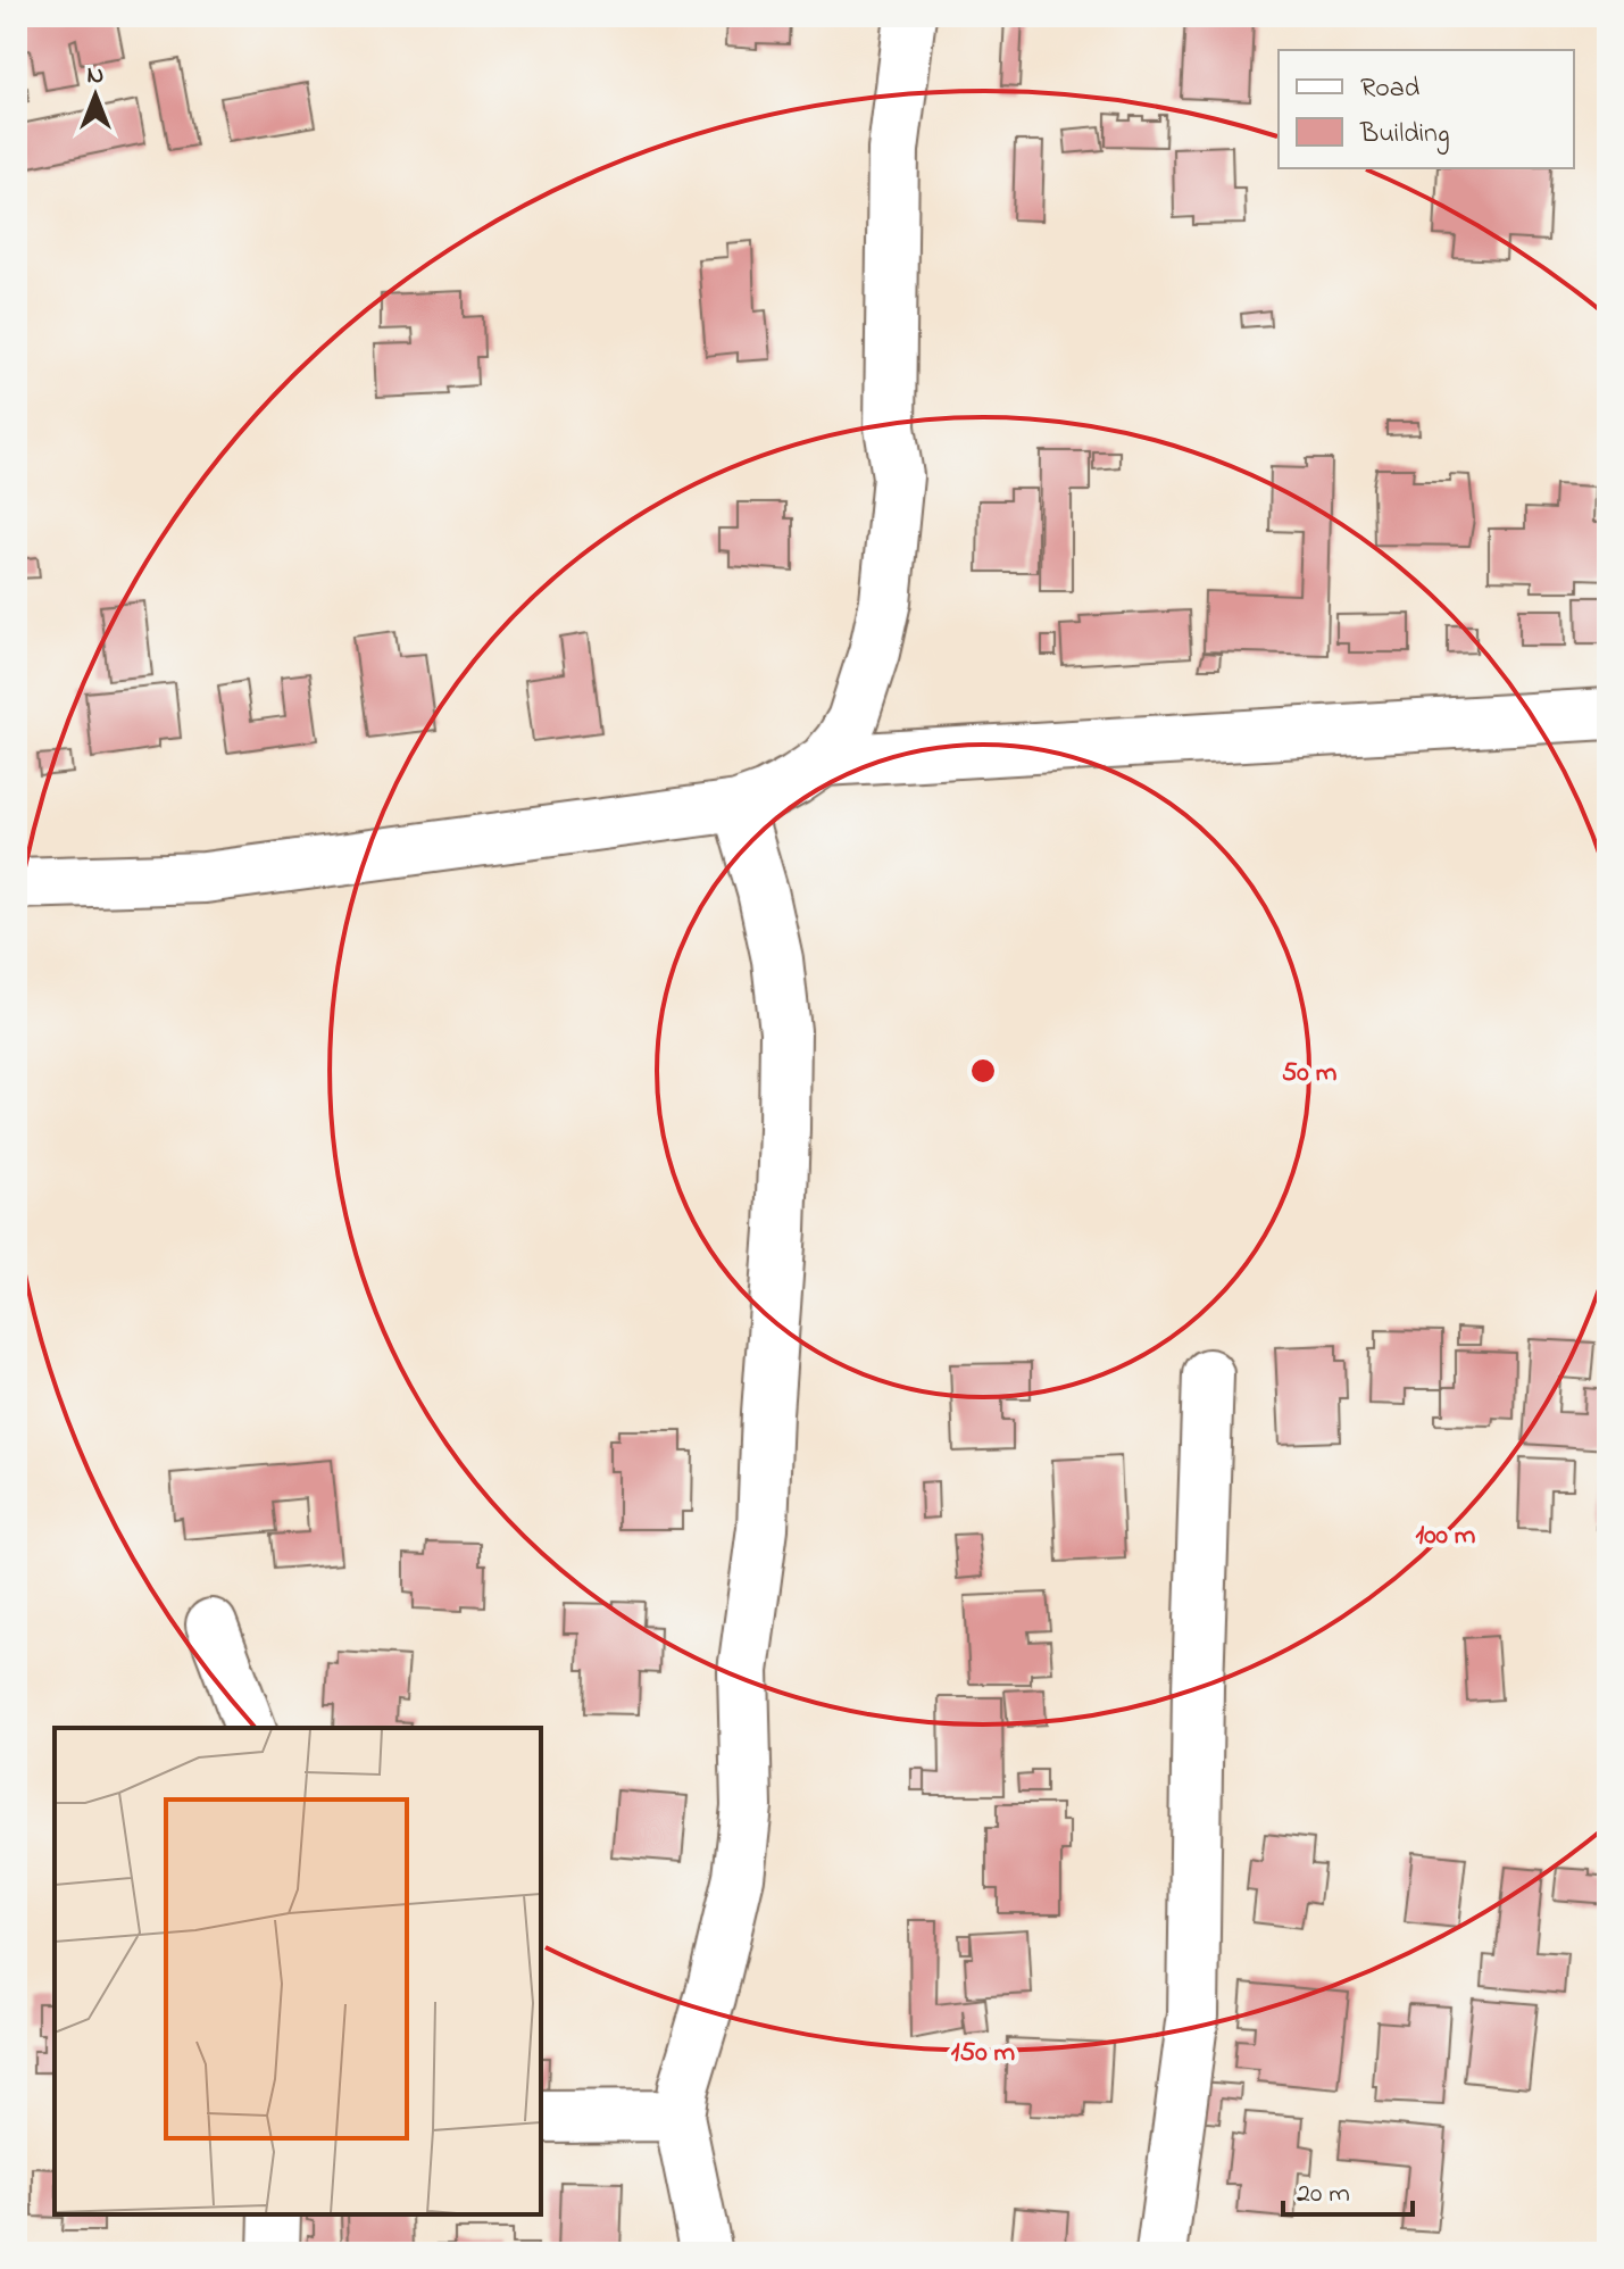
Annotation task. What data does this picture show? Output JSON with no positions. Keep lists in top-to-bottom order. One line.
{"legend":["Road","Building"],"scale_bar":"20 m","north":"top","rings":["50 m","100 m","150 m"]}
